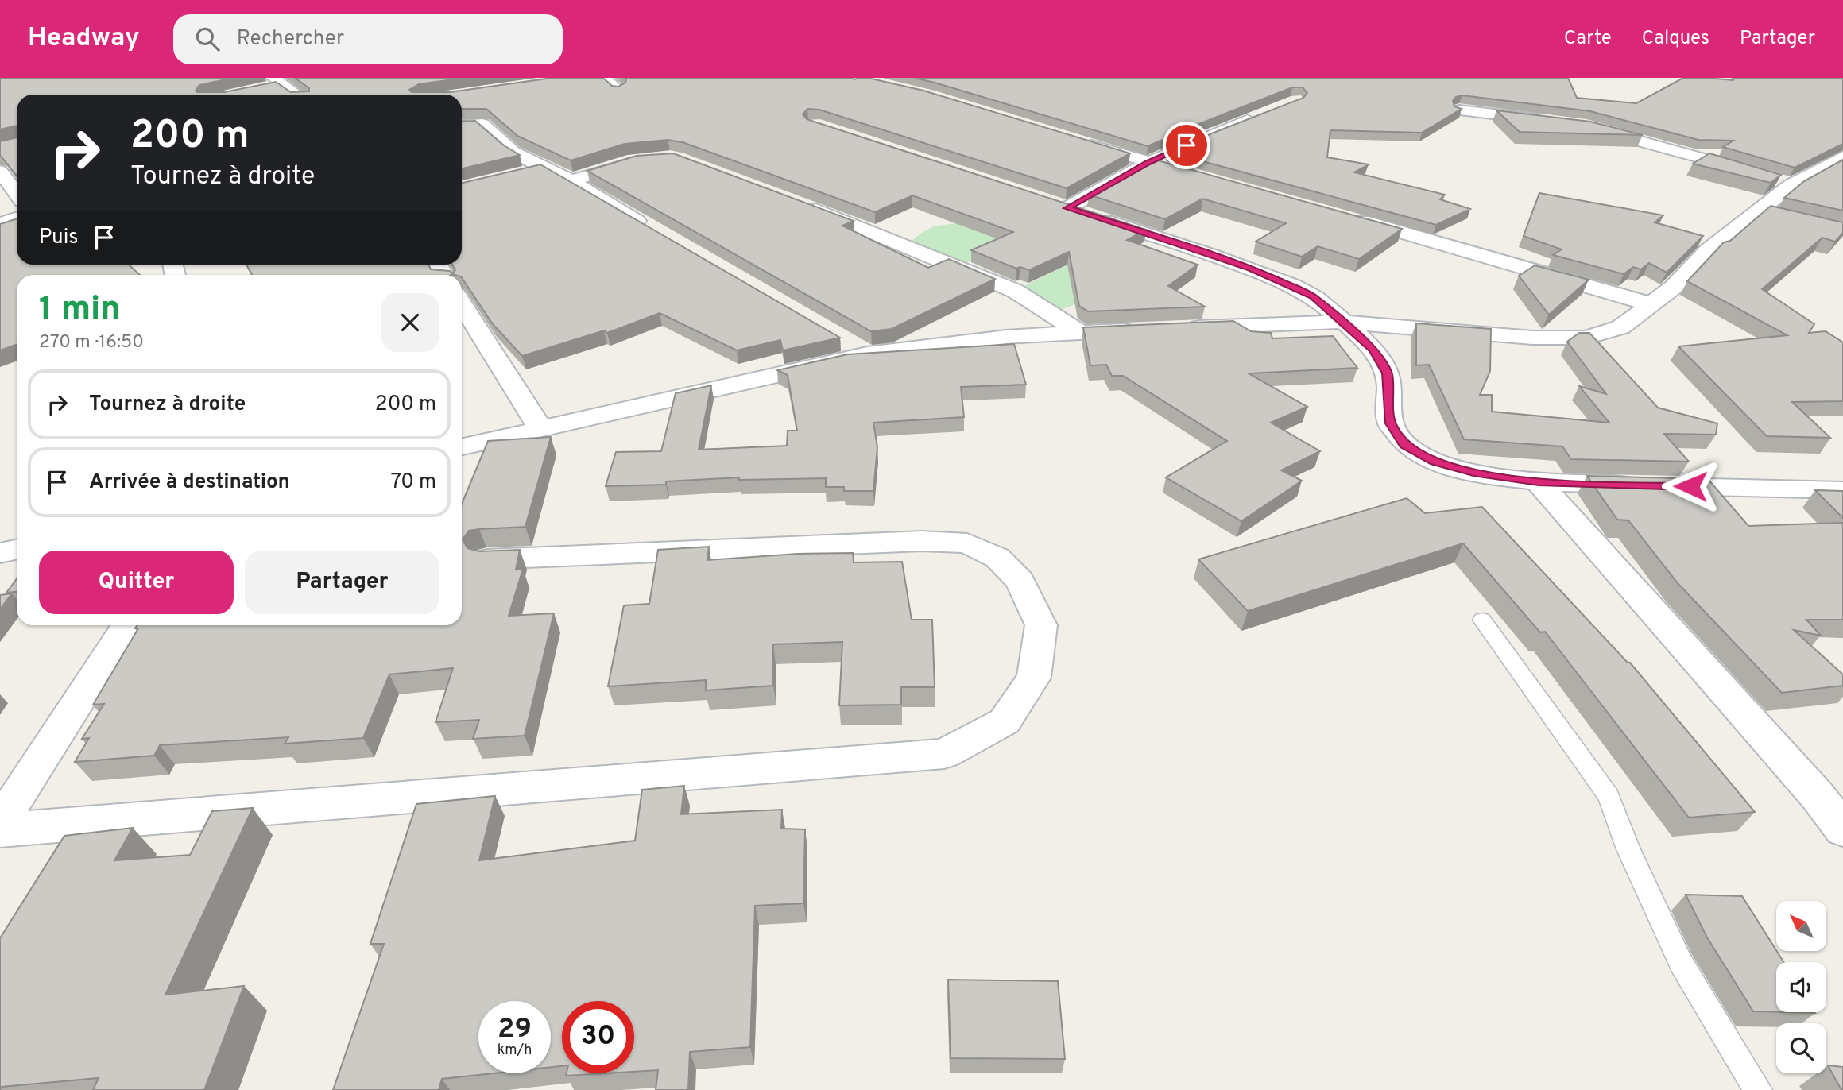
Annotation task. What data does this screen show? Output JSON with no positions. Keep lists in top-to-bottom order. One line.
{"north":"top left","page":{"header":"Headway","search":"Rechercher","nav":["Carte","Calques","Partager"],"turn":["200 m","Tournez à droite"],"then":"Puis","heading":["1 min","270 m · 16:50"],"list":[{"name":"Tournez à droite","value":"200 m"},{"name":"Arrivée à destination","value":"70 m"}],"buttons":["Quitter","Partager"],"speed":"29 km/h","limit":"30"}}
